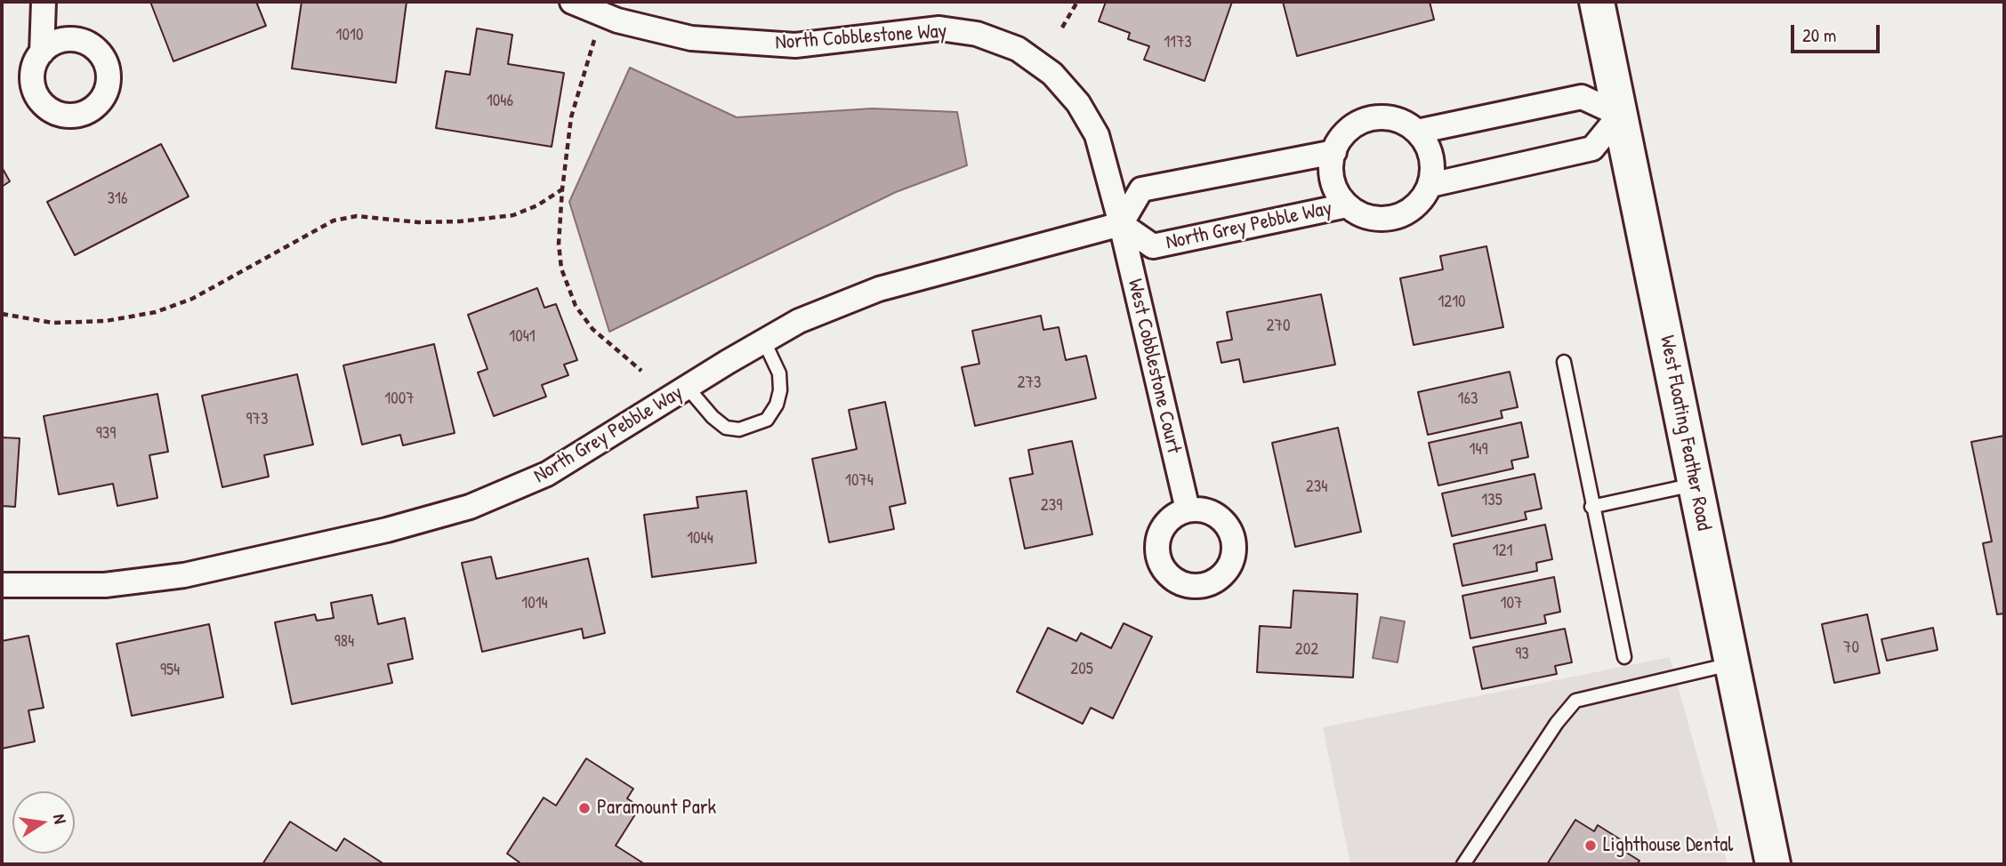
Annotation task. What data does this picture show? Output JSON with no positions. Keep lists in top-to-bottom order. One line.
{"streets":{"main road":["West Floating Feather Road"],"street":["North Cobblestone Way","North Grey Pebble Way","West Cobblestone Court"]},"crossings":[["North Cobblestone Way","North Grey Pebble Way"],["North Cobblestone Way","West Cobblestone Court"],["North Grey Pebble Way","West Cobblestone Court"]],"places":["Paramount Park","Lighthouse Dental"],"house_numbers":["1010","1173","1046","316","1210","270","1041","273","1007","163","973","939","149","1074","234","135","239","1044","121","1014","107","984","70","202","93","205","954"],"scale_bar":"20 m","north":"right"}
